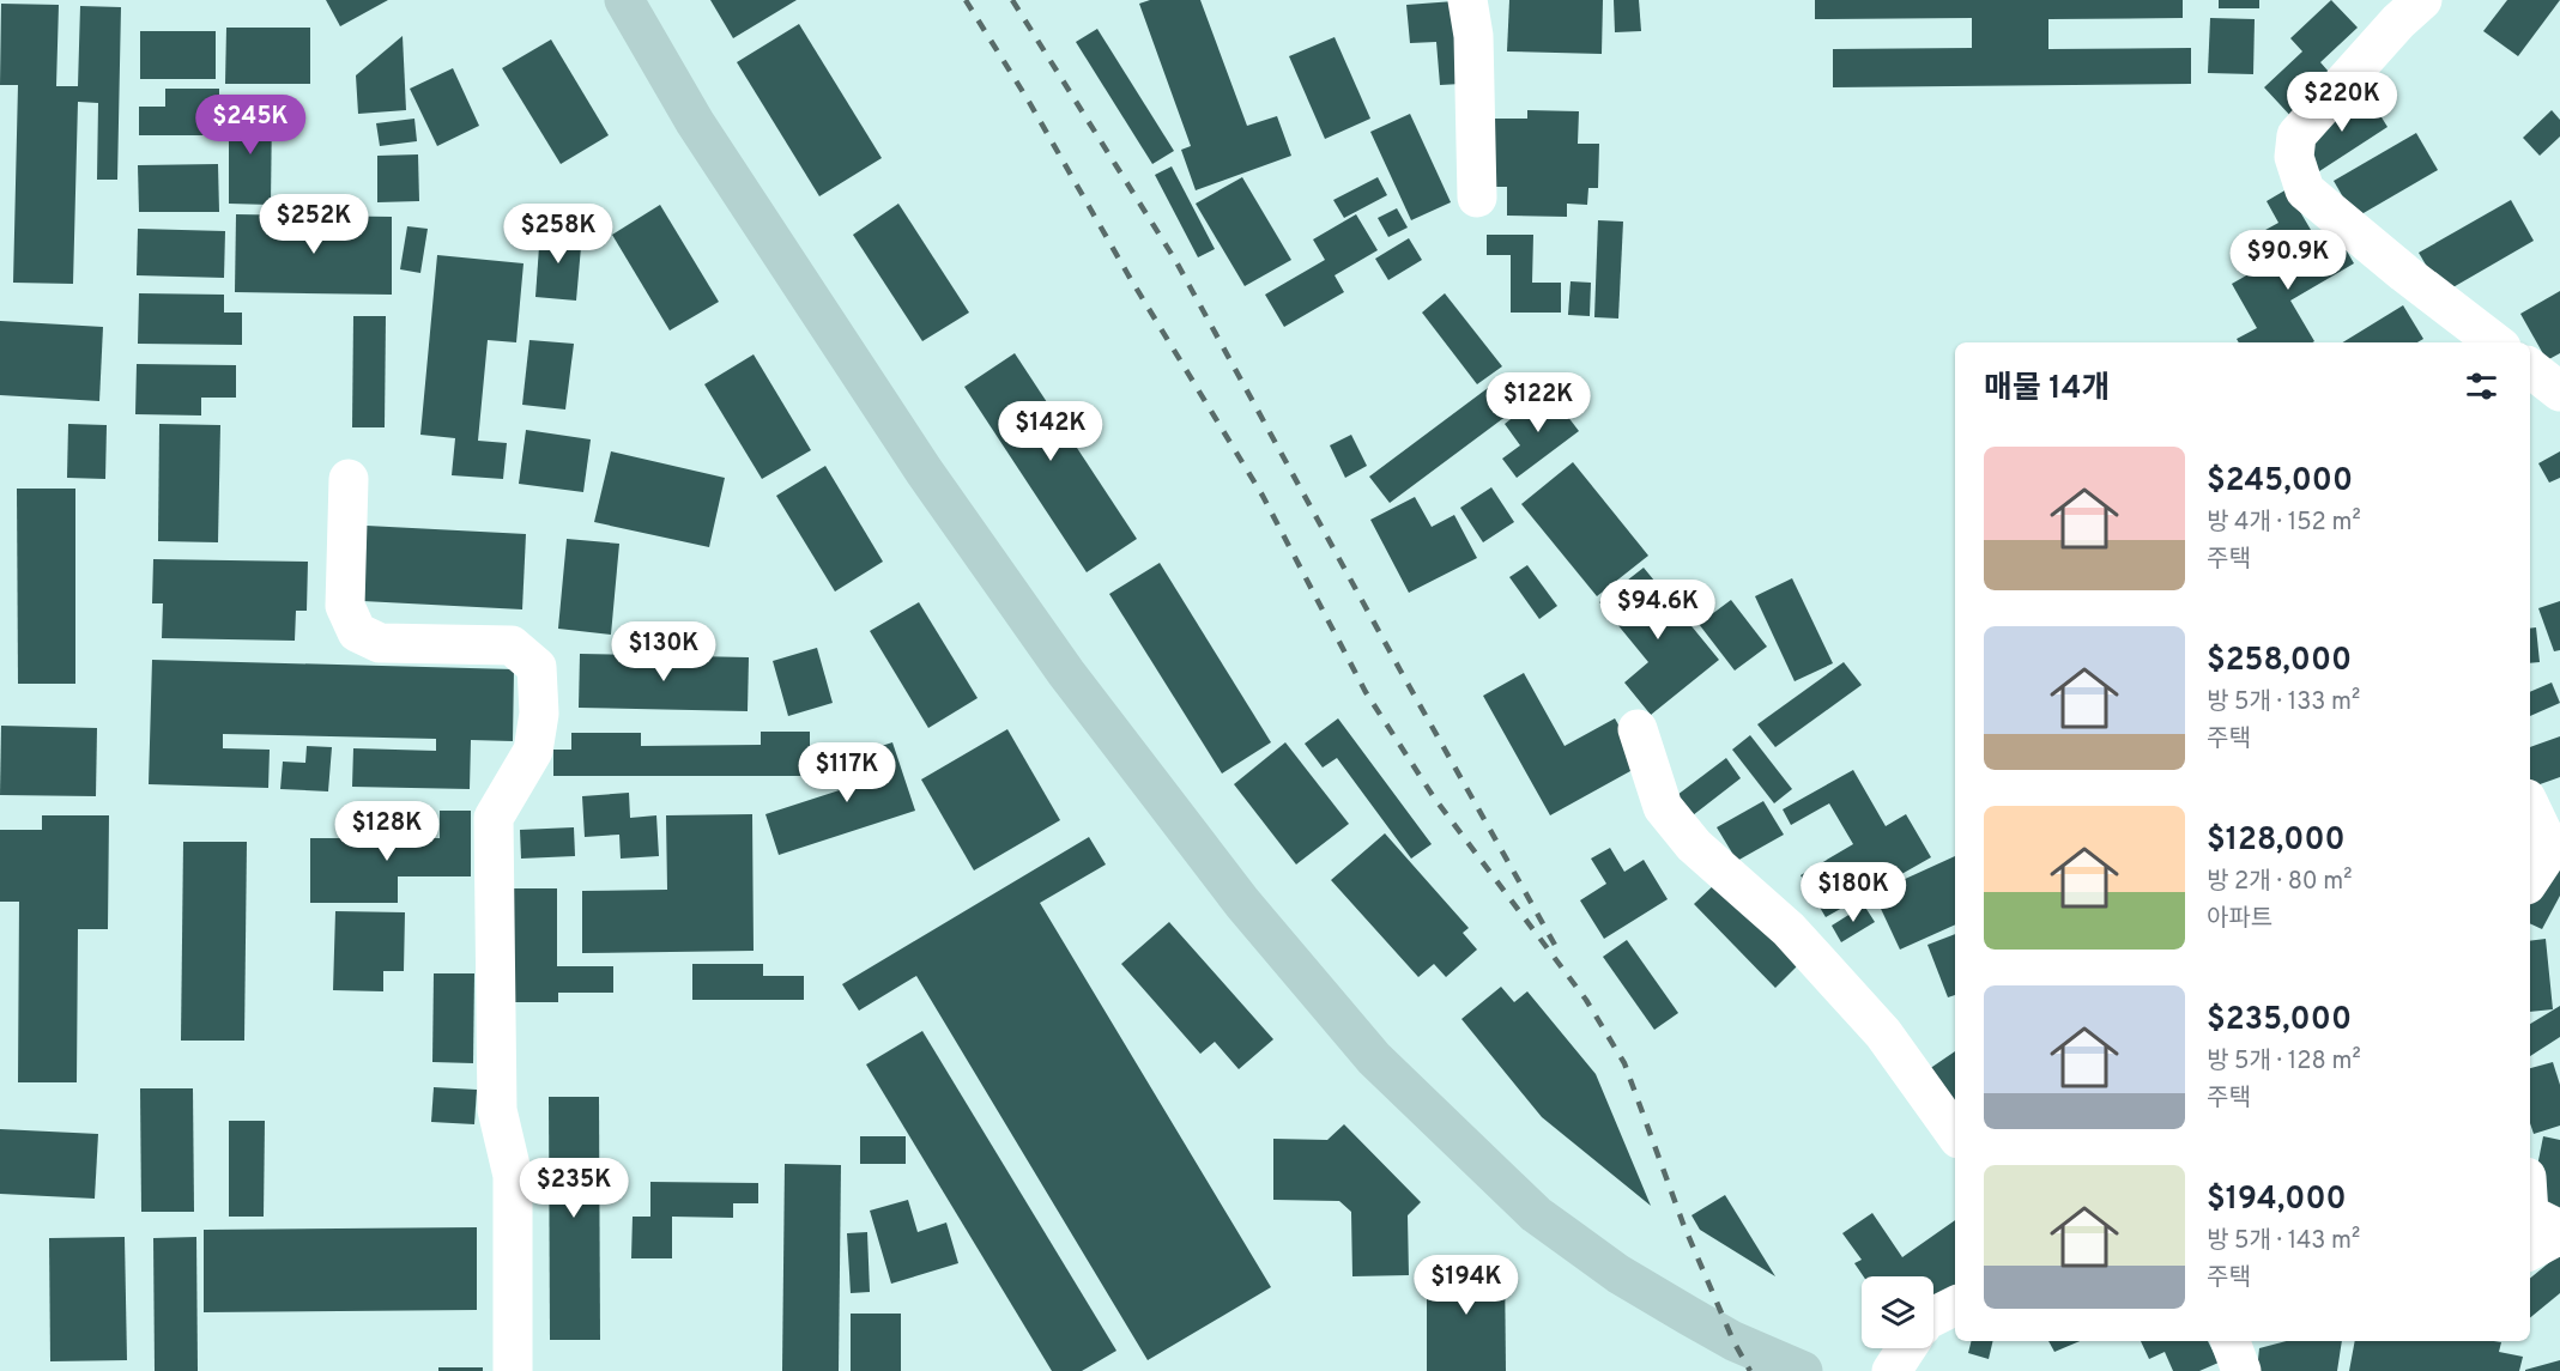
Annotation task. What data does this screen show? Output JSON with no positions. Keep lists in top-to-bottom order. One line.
{"page":{"price":["$220K","$245K","$252K","$258K","$90.9K","$122K","$142K","$94.6K","$130K","$117K","$128K","$180K","$235K","$194K"],"heading":"매물 14개","list":[{"name":"$245,000","note":"방 4개 · 152 m² · 주택"},{"name":"$258,000","note":"방 5개 · 133 m² · 주택"},{"name":"$128,000","note":"방 2개 · 80 m² · 아파트"},{"name":"$235,000","note":"방 5개 · 128 m² · 주택"},{"name":"$194,000","note":"방 5개 · 143 m² · 주택"}]}}
